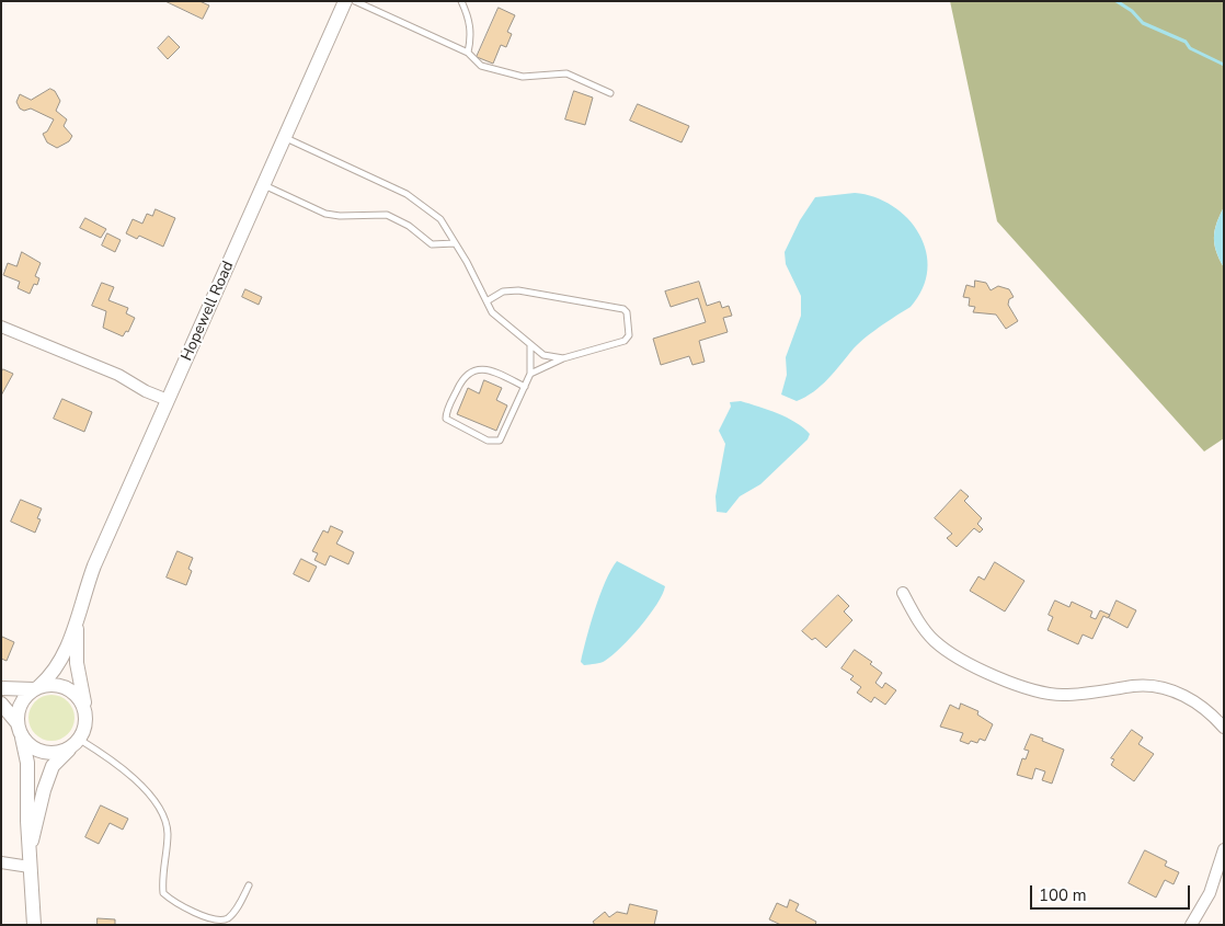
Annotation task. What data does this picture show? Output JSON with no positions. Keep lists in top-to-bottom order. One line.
{"streets":{"street":["Hopewell Road"]},"scale_bar":"100 m"}
